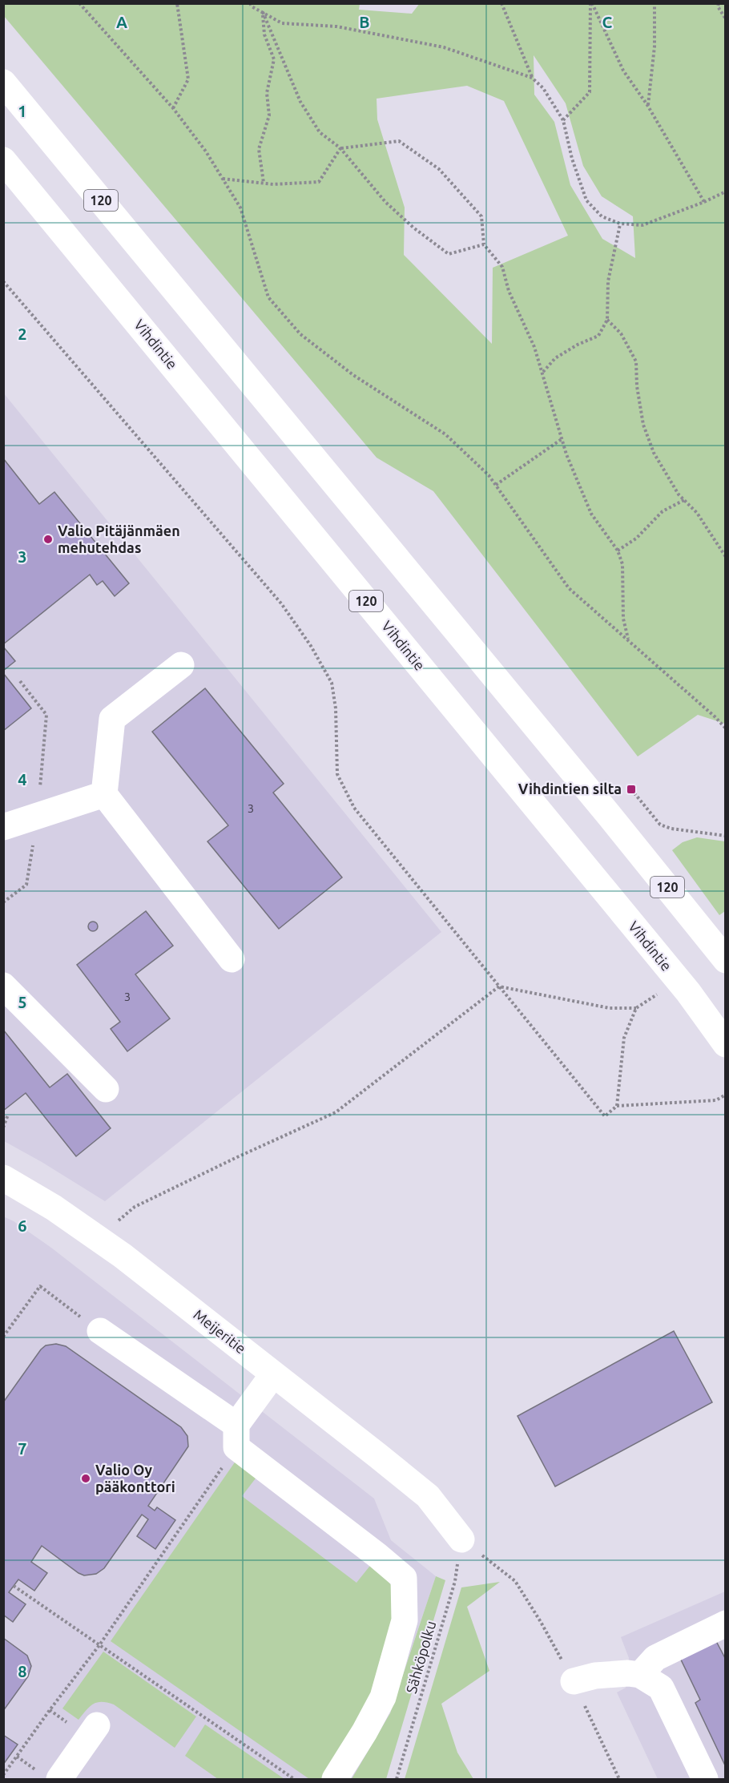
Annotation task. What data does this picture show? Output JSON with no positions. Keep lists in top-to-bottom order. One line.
{"streets":{"main road":["120","Vihdintie","Meijeritie"],"path":["Sähköpolku"]},"crossings":[["Meijeritie","Sähköpolku"]],"places":{"other":["Valio Pitäjänmäen mehutehdas","Valio Oy pääkonttori"],"transit":["Vihdintien silta"]},"house_numbers":["3","3"],"grid":{"columns":["A","B","C"],"rows":["1","2","3","4","5","6","7","8"]}}
